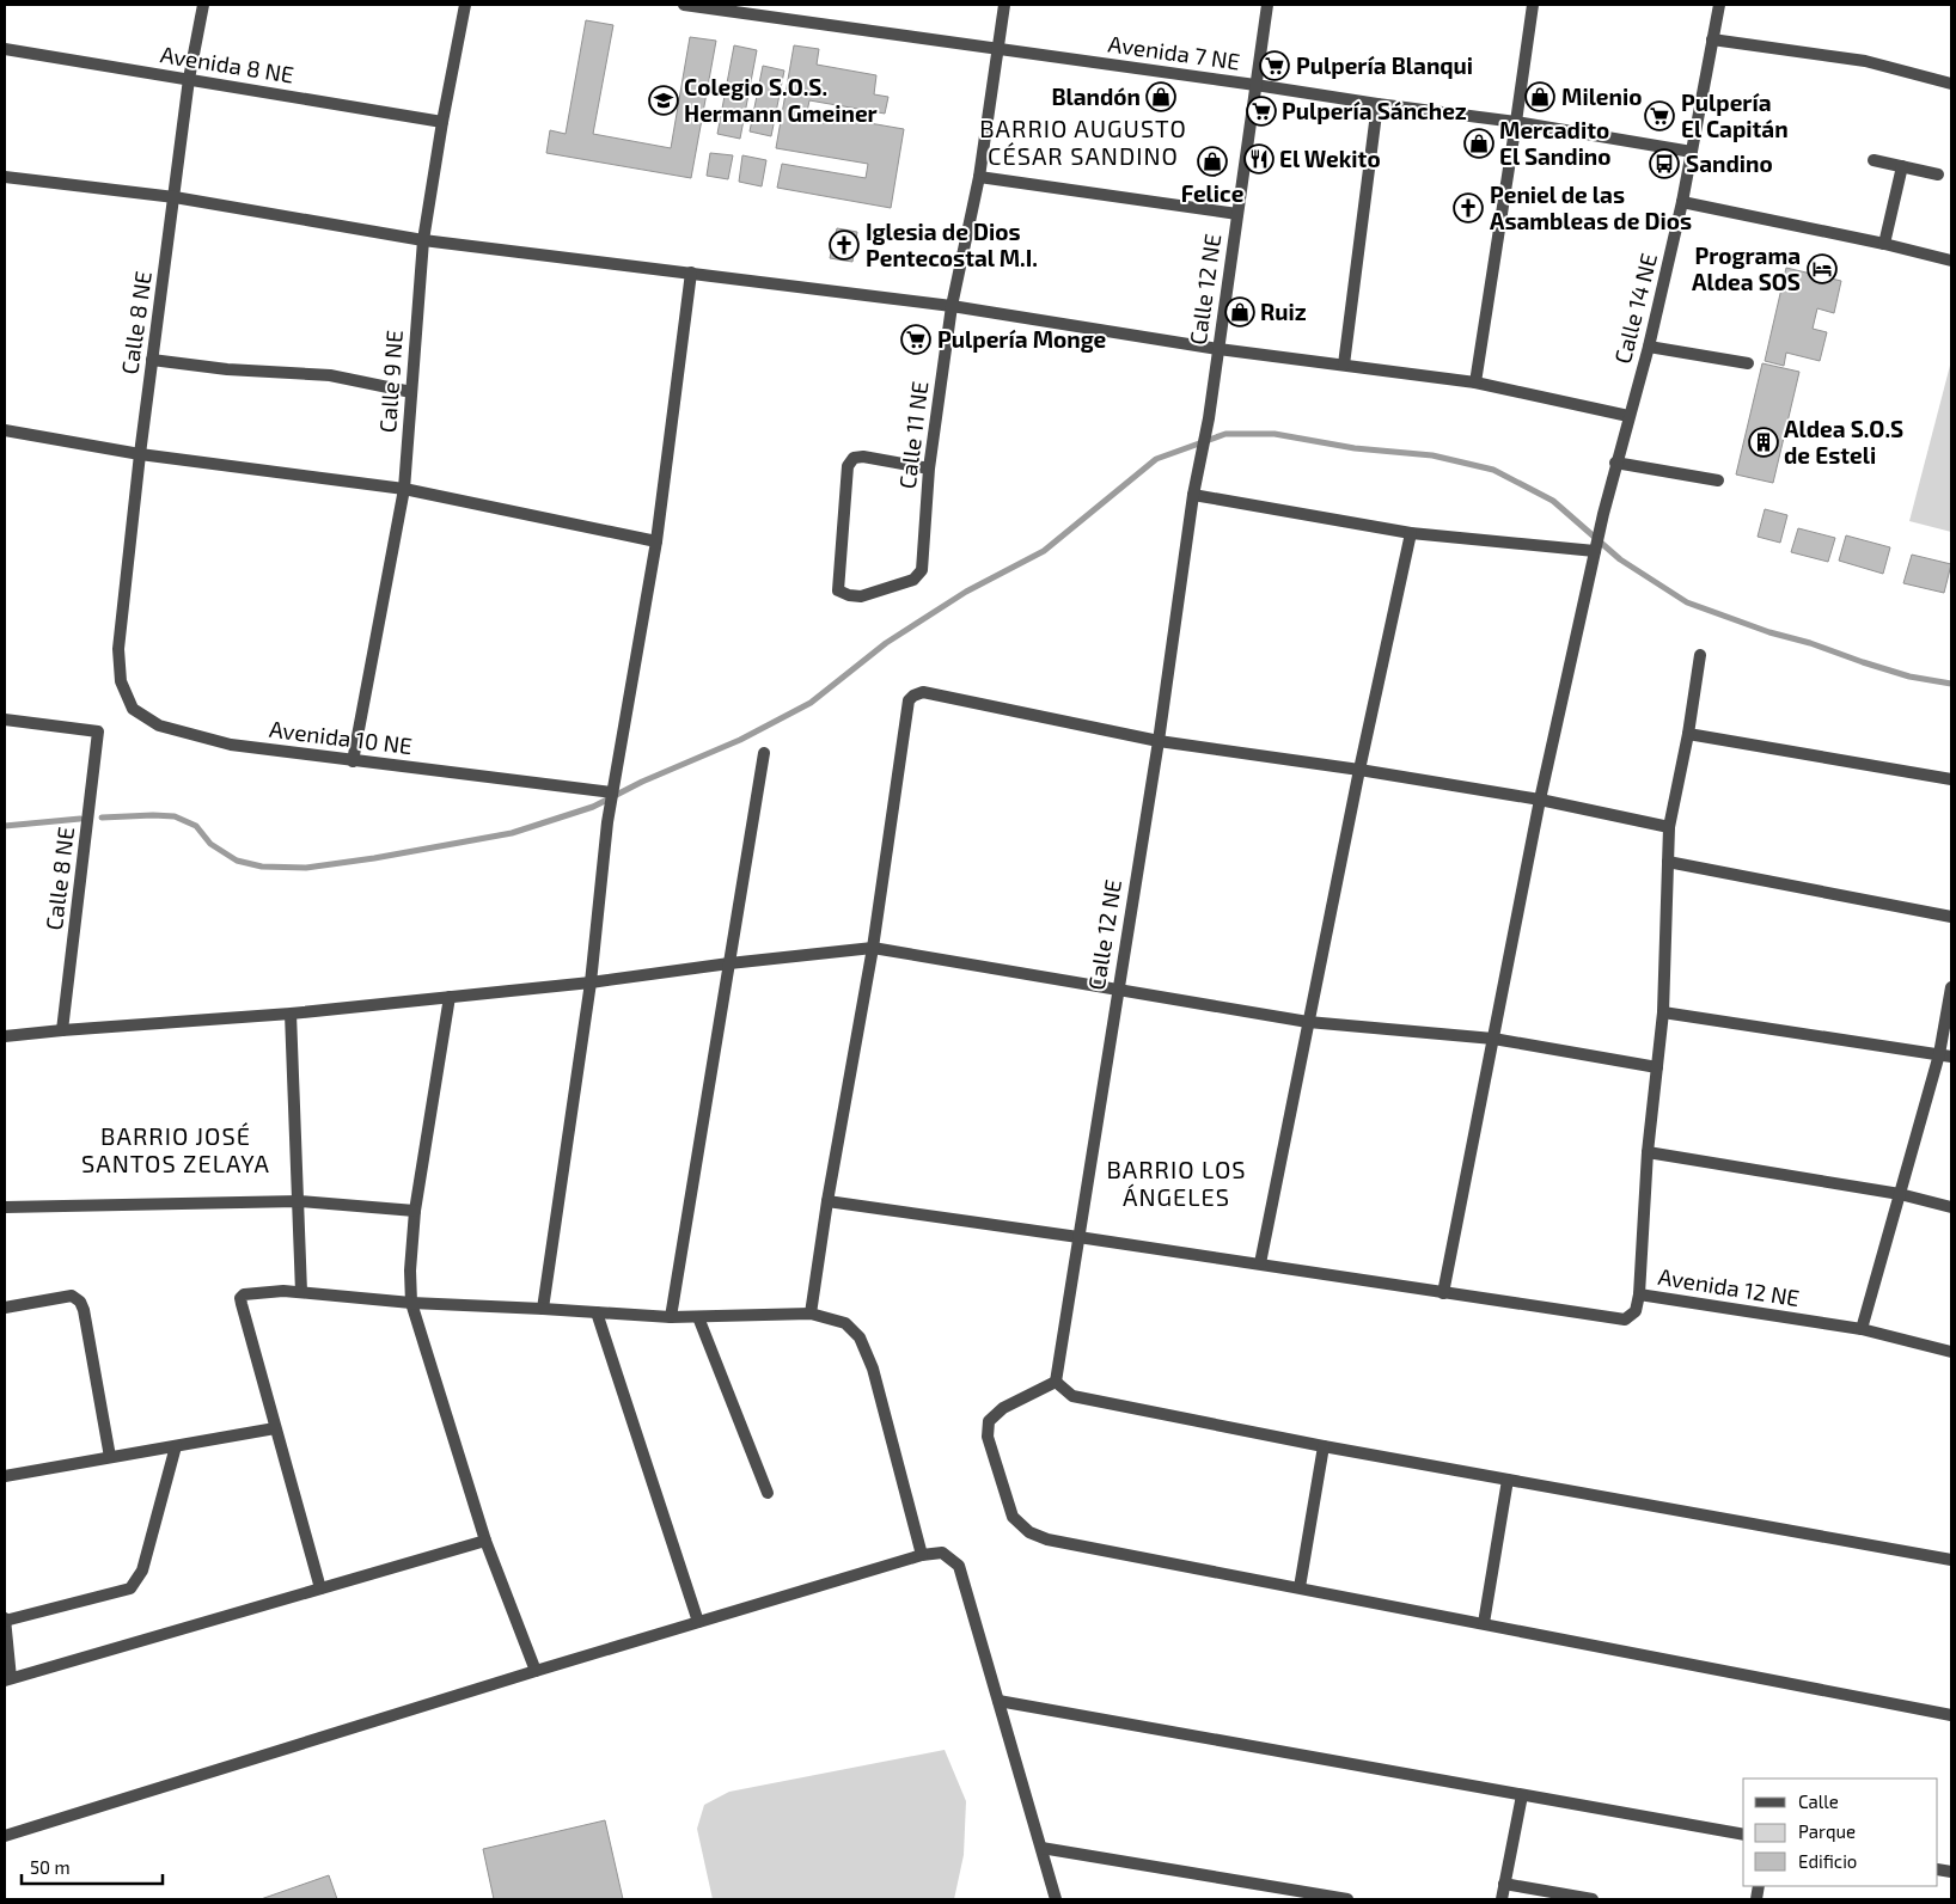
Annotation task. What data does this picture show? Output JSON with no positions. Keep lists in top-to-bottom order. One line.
{"streets":{"street":["Avenida 7 NE","Avenida 8 NE","Calle 12 NE","Calle 14 NE","Calle 8 NE","Calle 9 NE","Calle 11 NE","Avenida 10 NE","Avenida 12 NE"]},"crossings":[["Avenida 7 NE","Calle 12 NE"],["Avenida 7 NE","Calle 14 NE"],["Avenida 7 NE","Calle 11 NE"],["Avenida 8 NE","Calle 8 NE"],["Avenida 8 NE","Calle 9 NE"],["Calle 12 NE","Avenida 12 NE"],["Calle 14 NE","Avenida 12 NE"],["Calle 8 NE","Avenida 10 NE"],["Calle 9 NE","Avenida 10 NE"]],"districts":["BARRIO AUGUSTO CÉSAR SANDINO","BARRIO JOSÉ SANTOS ZELAYA","BARRIO LOS ÁNGELES"],"places":{"supermarket":["Pulpería Blanqui","Pulpería Sánchez","Pulpería El Capitán","Pulpería Monge"],"shop":["Blandón","Milenio","Mercadito El Sandino","Felice","Ruiz"],"school or university":["Colegio S.O.S. Hermann Gmeiner"],"restaurant":["El Wekito"],"bus stop":["Sandino"],"church":["Peniel de las Asambleas de Dios","Iglesia de Dios Pentecostal M.I."],"hotel":["Programa Aldea SOS"],"building":["Aldea S.O.S de Esteli"]},"legend":["Calle","Parque","Edificio"],"scale_bar":"50 m"}
